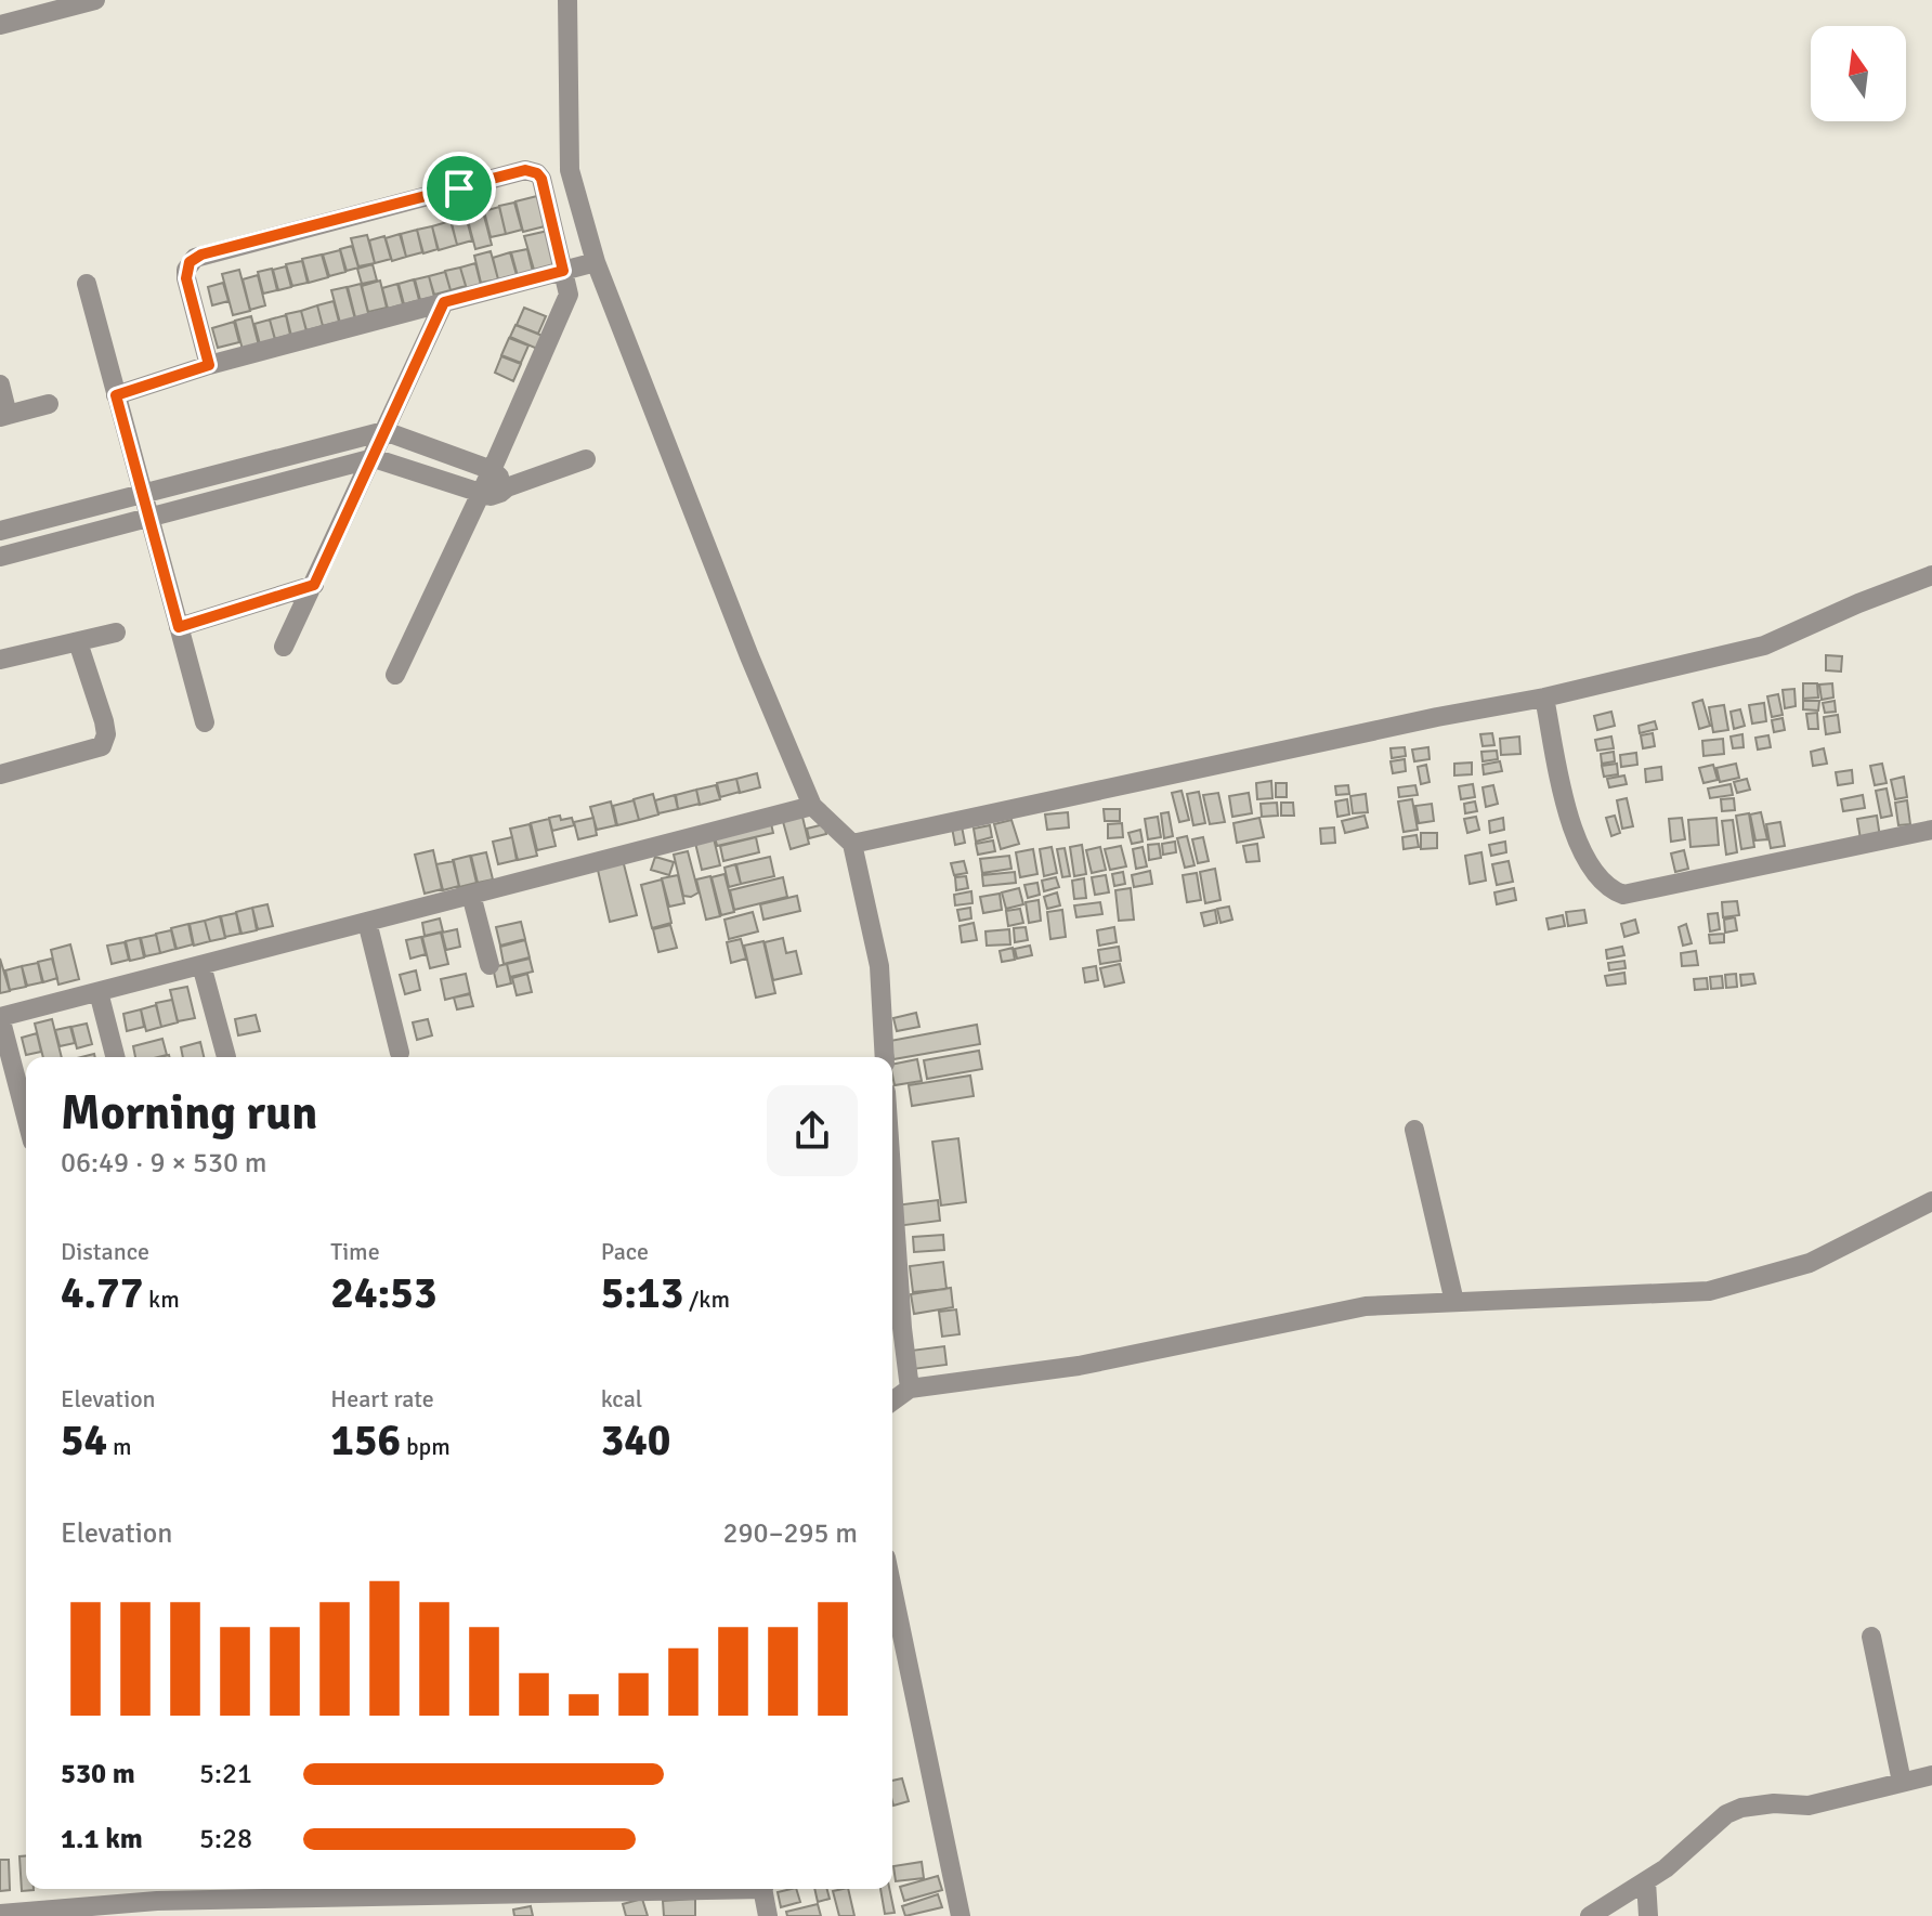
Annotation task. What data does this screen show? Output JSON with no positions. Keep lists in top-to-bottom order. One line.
{"north":"top","page":{"heading":["Morning run","06:49 · 9 × 530 m"],"stats":[["Distance","4.77 km"],["Time","24:53"],["Pace","5:13 /km"],["Elevation","54 m"],["Heart rate","156 bpm"],["kcal","340"]],"chart":["Elevation","290–295 m"],"list":[{"name":"530 m","note":"5:21"},{"name":"1.1 km","note":"5:28"}]}}
